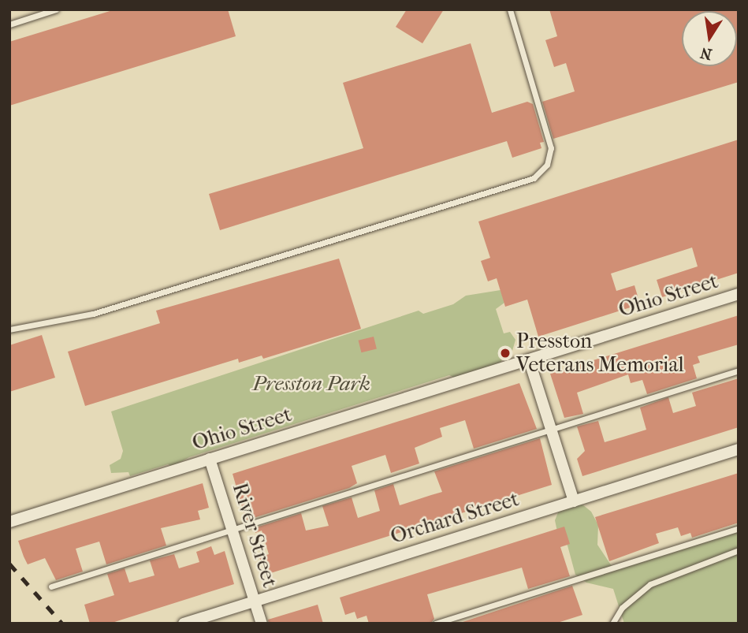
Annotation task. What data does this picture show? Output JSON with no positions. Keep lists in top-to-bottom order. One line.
{"streets":{"street":["Ohio Street","Orchard Street","River Street"]},"crossings":[["Ohio Street","River Street"],["Orchard Street","River Street"]],"parks":["Presston Park"],"places":["Presston Veterans Memorial"],"north":"bottom"}
